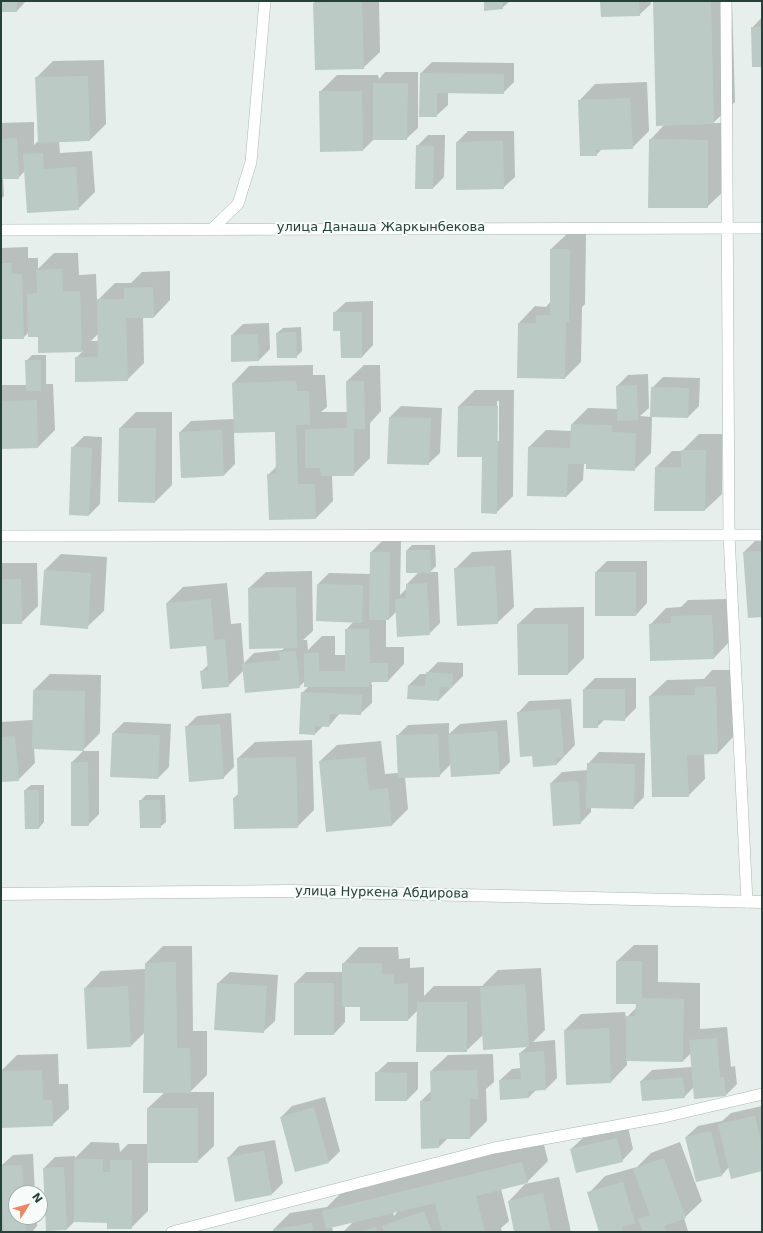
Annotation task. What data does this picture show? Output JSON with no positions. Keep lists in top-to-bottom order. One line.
{"streets":{"street":["улица Нуркена Абдирова"],"lane":["улица Данаша Жаркынбекова"]},"north":"top right"}
